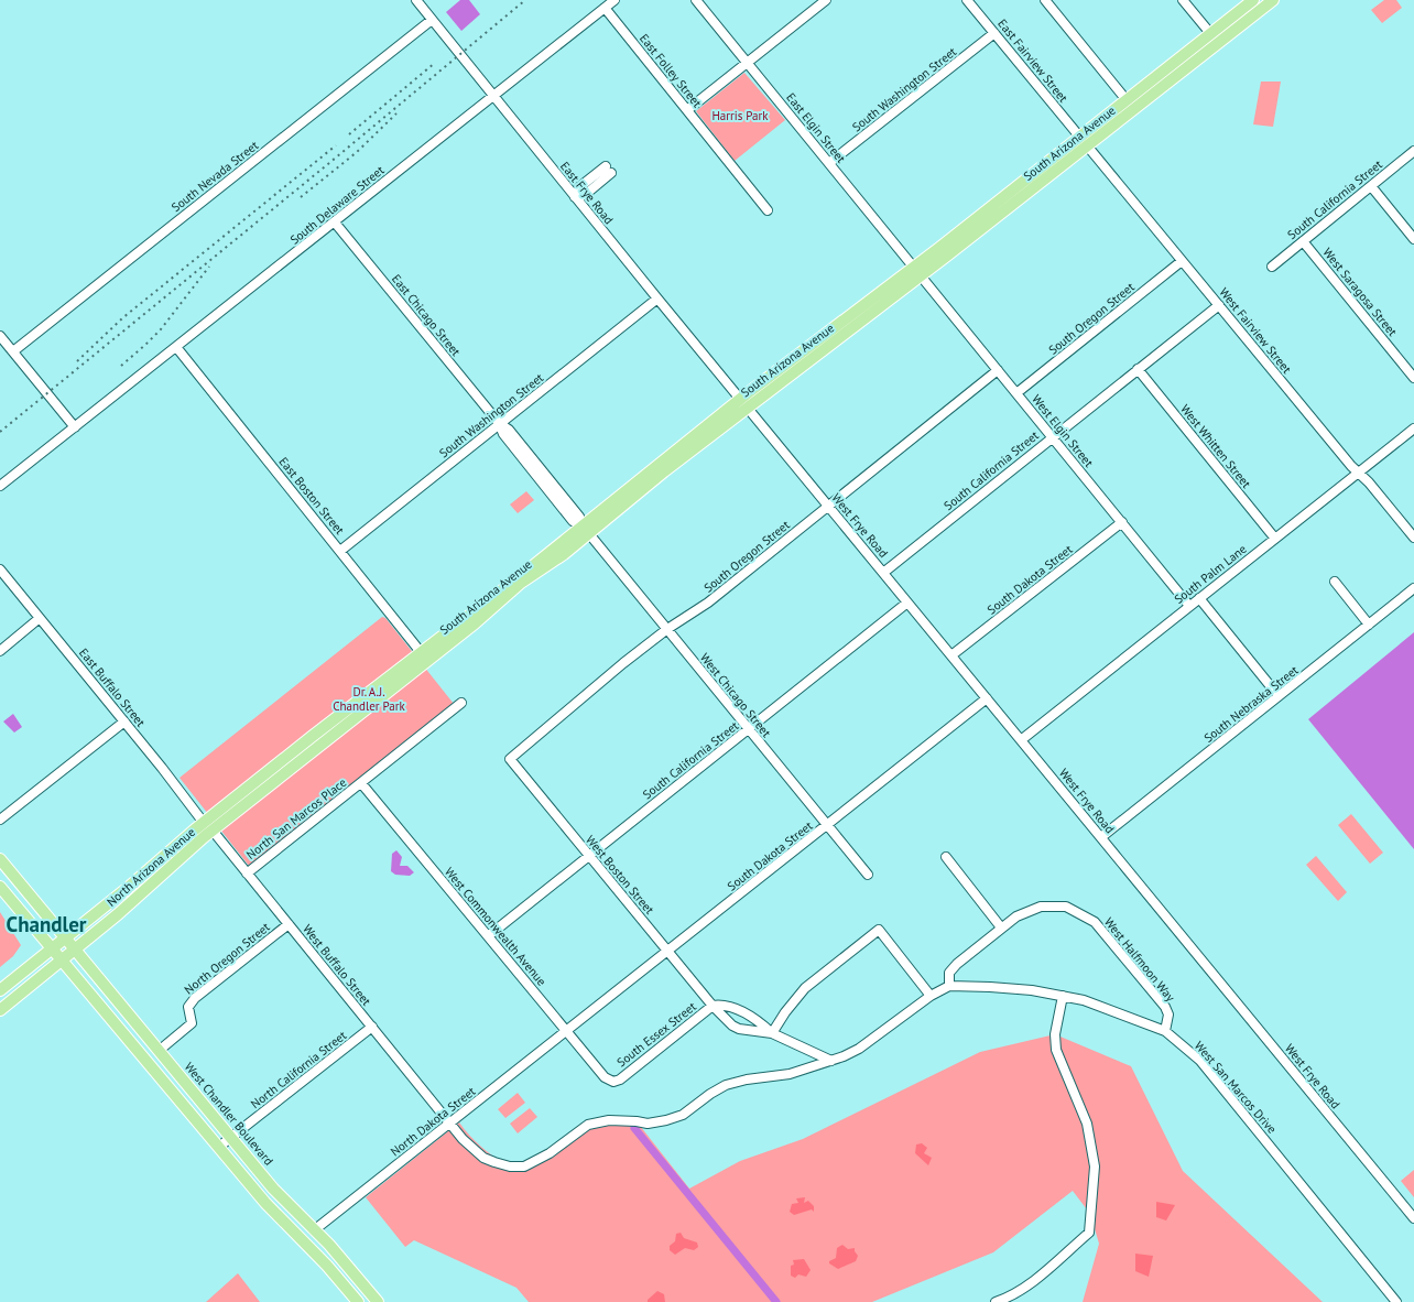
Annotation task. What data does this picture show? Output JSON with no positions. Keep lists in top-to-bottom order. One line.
{"streets":{"main road":["South Arizona Avenue","North Arizona Avenue","West Chandler Boulevard"],"street":["East Fairview Street","East Folley Street","South Washington Street","East Elgin Street","South Nevada Street","East Frye Road","South California Street","South Delaware Street","West Saragosa Street","East Chicago Street","South Oregon Street","West Fairview Street","West Elgin Street","West Whitten Street","East Boston Street","West Frye Road","South Palm Lane","South Dakota Street","East Buffalo Street","West Chicago Street","South Nebraska Street","North San Marcos Place","West Boston Street","West Commonwealth Avenue","North Oregon Street","West Halfmoon Way","West Buffalo Street","South Essex Street","North California Street","West San Marcos Drive","North Dakota Street"]},"crossings":[["East Fairview Street","South Washington Street"],["East Fairview Street","South Arizona Avenue"],["East Fairview Street","West Fairview Street"],["East Folley Street","South Delaware Street"],["South Washington Street","East Elgin Street"],["South Washington Street","East Frye Road"],["South Washington Street","East Chicago Street"],["South Washington Street","East Boston Street"],["East Elgin Street","South Arizona Avenue"],["East Elgin Street","West Elgin Street"],["South Arizona Avenue","East Frye Road"],["South Arizona Avenue","East Chicago Street"],["South Arizona Avenue","West Fairview Street"],["South Arizona Avenue","West Elgin Street"],["South Arizona Avenue","East Boston Street"],["South Arizona Avenue","West Frye Road"],["South Arizona Avenue","West Chicago Street"],["South Arizona Avenue","North Arizona Avenue"],["South Nevada Street","East Frye Road"],["East Frye Road","South Delaware Street"],["East Frye Road","West Frye Road"],["South California Street","West Saragosa Street"],["South California Street","West Fairview Street"],["South California Street","West Elgin Street"],["South California Street","West Whitten Street"],["South California Street","West Frye Road"],["South California Street","West Chicago Street"],["South California Street","West Boston Street"],["South California Street","West Commonwealth Avenue"],["South Delaware Street","East Chicago Street"],["South Delaware Street","East Boston Street"],["East Chicago Street","West Chicago Street"],["South Oregon Street","West Fairview Street"],["South Oregon Street","West Elgin Street"],["South Oregon Street","West Frye Road"],["South Oregon Street","West Chicago Street"],["South Oregon Street","West Boston Street"],["West Fairview Street","South Palm Lane"],["West Elgin Street","South Palm Lane"],["West Elgin Street","South Dakota Street"],["West Whitten Street","South Palm Lane"],["West Frye Road","South Palm Lane"],["West Frye Road","South Dakota Street"],["West Frye Road","South Nebraska Street"],["South Dakota Street","West Chicago Street"],["South Dakota Street","West Boston Street"],["South Dakota Street","West Commonwealth Avenue"],["South Dakota Street","North Dakota Street"],["East Buffalo Street","North Arizona Avenue"],["East Buffalo Street","West Buffalo Street"],["North San Marcos Place","West Commonwealth Avenue"],["North San Marcos Place","West Buffalo Street"],["North Arizona Avenue","West Buffalo Street"],["North Arizona Avenue","West Chandler Boulevard"],["West Boston Street","South Essex Street"],["West Boston Street","West San Marcos Drive"],["West Commonwealth Avenue","South Essex Street"],["West Commonwealth Avenue","North Dakota Street"],["North Oregon Street","West Buffalo Street"],["North Oregon Street","West Chandler Boulevard"],["West Halfmoon Way","West San Marcos Drive"],["West Buffalo Street","North California Street"],["West Buffalo Street","West San Marcos Drive"],["West Buffalo Street","North Dakota Street"],["North California Street","West Chandler Boulevard"],["West San Marcos Drive","North Dakota Street"],["West Chandler Boulevard","North Dakota Street"]],"districts":["Chandler"],"parks":["Harris Park","Dr. A.J. Chandler Park"]}
